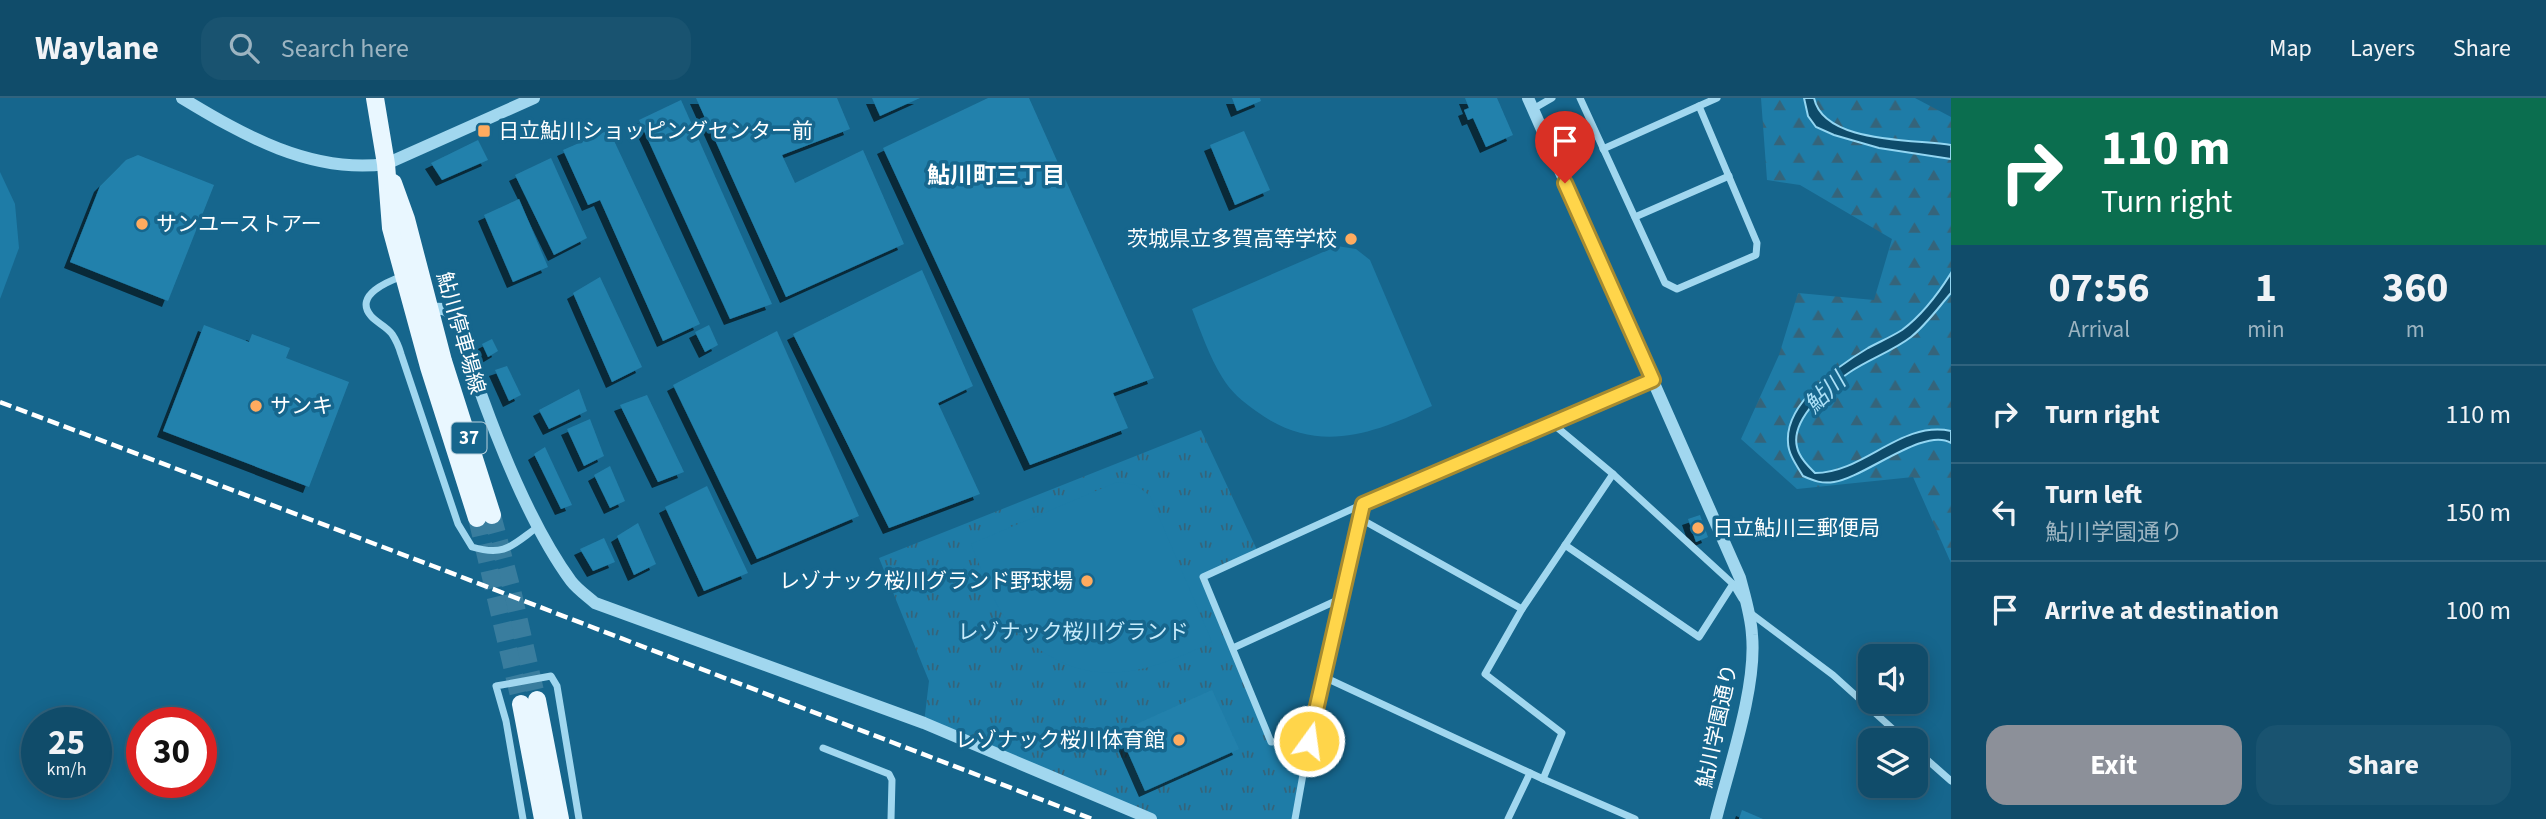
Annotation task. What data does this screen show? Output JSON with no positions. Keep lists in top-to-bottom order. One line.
{"streets":{"main road":["鮎川停車場線","37"],"street":["鮎川学園通り"]},"districts":["鮎川町三丁目"],"water":["鮎川"],"parks":["レゾナック桜川グランド"],"places":{"transit":["日立鮎川ショッピングセンター前"],"other":["サンユーストアー","茨城県立多賀高等学校","サンキ","日立鮎川三郵便局","レゾナック桜川グランド野球場","レゾナック桜川体育館"]},"page":{"header":"Waylane","search":"Search here","nav":["Map","Layers","Share"],"turn":["110 m","Turn right"],"eta":["07:56","Arrival","1","min","360","m"],"list":[{"name":"Turn right","value":"110 m"},{"name":"Turn left","note":"鮎川学園通り","value":"150 m"},{"name":"Arrive at destination","value":"100 m"}],"speed":"25 km/h","limit":"30","buttons":["Exit","Share"]}}
